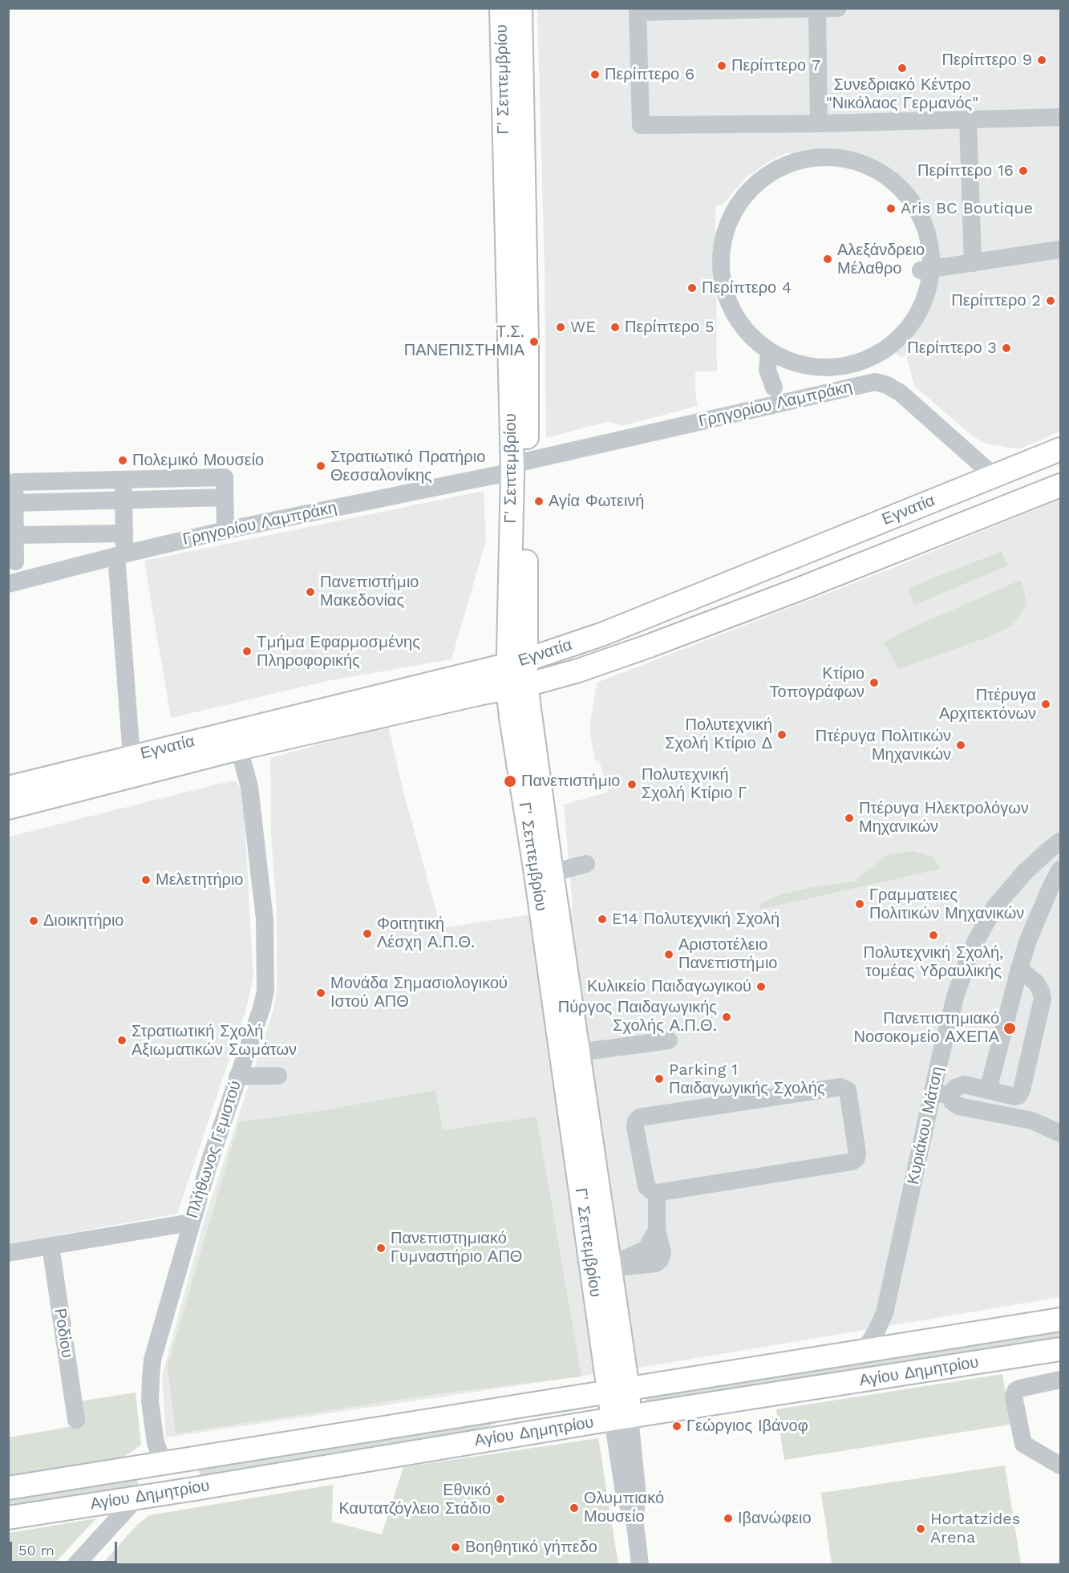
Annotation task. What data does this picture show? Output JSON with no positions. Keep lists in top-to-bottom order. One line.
{"streets":{"main road":["Γ' Σεπτεμβρίου","Εγνατία","Αγίου Δημητρίου"],"street":["Γρηγορίου Λαμπράκη","Κυριάκου Μάτση","Πλήθωνος Γεμιστού","Ροδίου"]},"crossings":[["Γ' Σεπτεμβρίου","Γρηγορίου Λαμπράκη"],["Γ' Σεπτεμβρίου","Εγνατία"],["Γ' Σεπτεμβρίου","Αγίου Δημητρίου"],["Γρηγορίου Λαμπράκη","Εγνατία"],["Εγνατία","Πλήθωνος Γεμιστού"],["Κυριάκου Μάτση","Αγίου Δημητρίου"],["Πλήθωνος Γεμιστού","Αγίου Δημητρίου"]],"places":["Περίπτερο 9","Περίπτερο 7","Συνεδριακό Κέντρο \"Νικόλαος Γερμανός\"","Περίπτερο 6","Περίπτερο 16","Aris BC Boutique","Αλεξάνδρειο Μέλαθρο","Περίπτερο 4","Περίπτερο 2","WE","Περίπτερο 5","Τ.Σ. ΠΑΝΕΠΙΣΤΗΜΙΑ","Περίπτερο 3","Πολεμικό Μουσείο","Στρατιωτικό Πρατήριο Θεσσαλονίκης","Αγία Φωτεινή","Πανεπιστήμιο Μακεδονίας","Τμήμα Εφαρμοσμένης Πληροφορικής","Κτίριο Τοπογράφων","Πτέρυγα Αρχιτεκτόνων","Πολυτεχνική Σχολή Κτίριο Δ","Πτέρυγα Πολιτικών Μηχανικών","Πανεπιστήμιο","Πολυτεχνική Σχολή Κτίριο Γ","Πτέρυγα Ηλεκτρολόγων Μηχανικών","Μελετητήριο","Γραμματειες Πολιτικών Μηχανικών","E14 Πολυτεχνική Σχολή","Διοικητήριο","Φοιτητική Λέσχη Α.Π.Θ.","Πολυτεχνική Σχολή, τομέας Yδραυλικής","Αριστοτέλειο Πανεπιστήμιο","Κυλικείο Παιδαγωγικού","Μονάδα Σημασιολογικού Ιστού ΑΠΘ","Πύργος Παιδαγωγικής Σχολής Α.Π.Θ.","Πανεπιστημιακό Νοσοκομείο ΑΧΕΠΑ","Στρατιωτική Σχολή Αξιωματικών Σωμάτων","Parking 1 Παιδαγωγικής Σχολής","Πανεπιστημιακό Γυμναστήριο ΑΠΘ","Γεώργιος Ιβάνοφ","Εθνικό Καυτατζόγλειο Στάδιο","Ολυμπιακό Μουσείο","Ιβανώφειο","Hortatzides Arena","Βοηθητικό γήπεδο"],"scale_bar":"50 m"}
